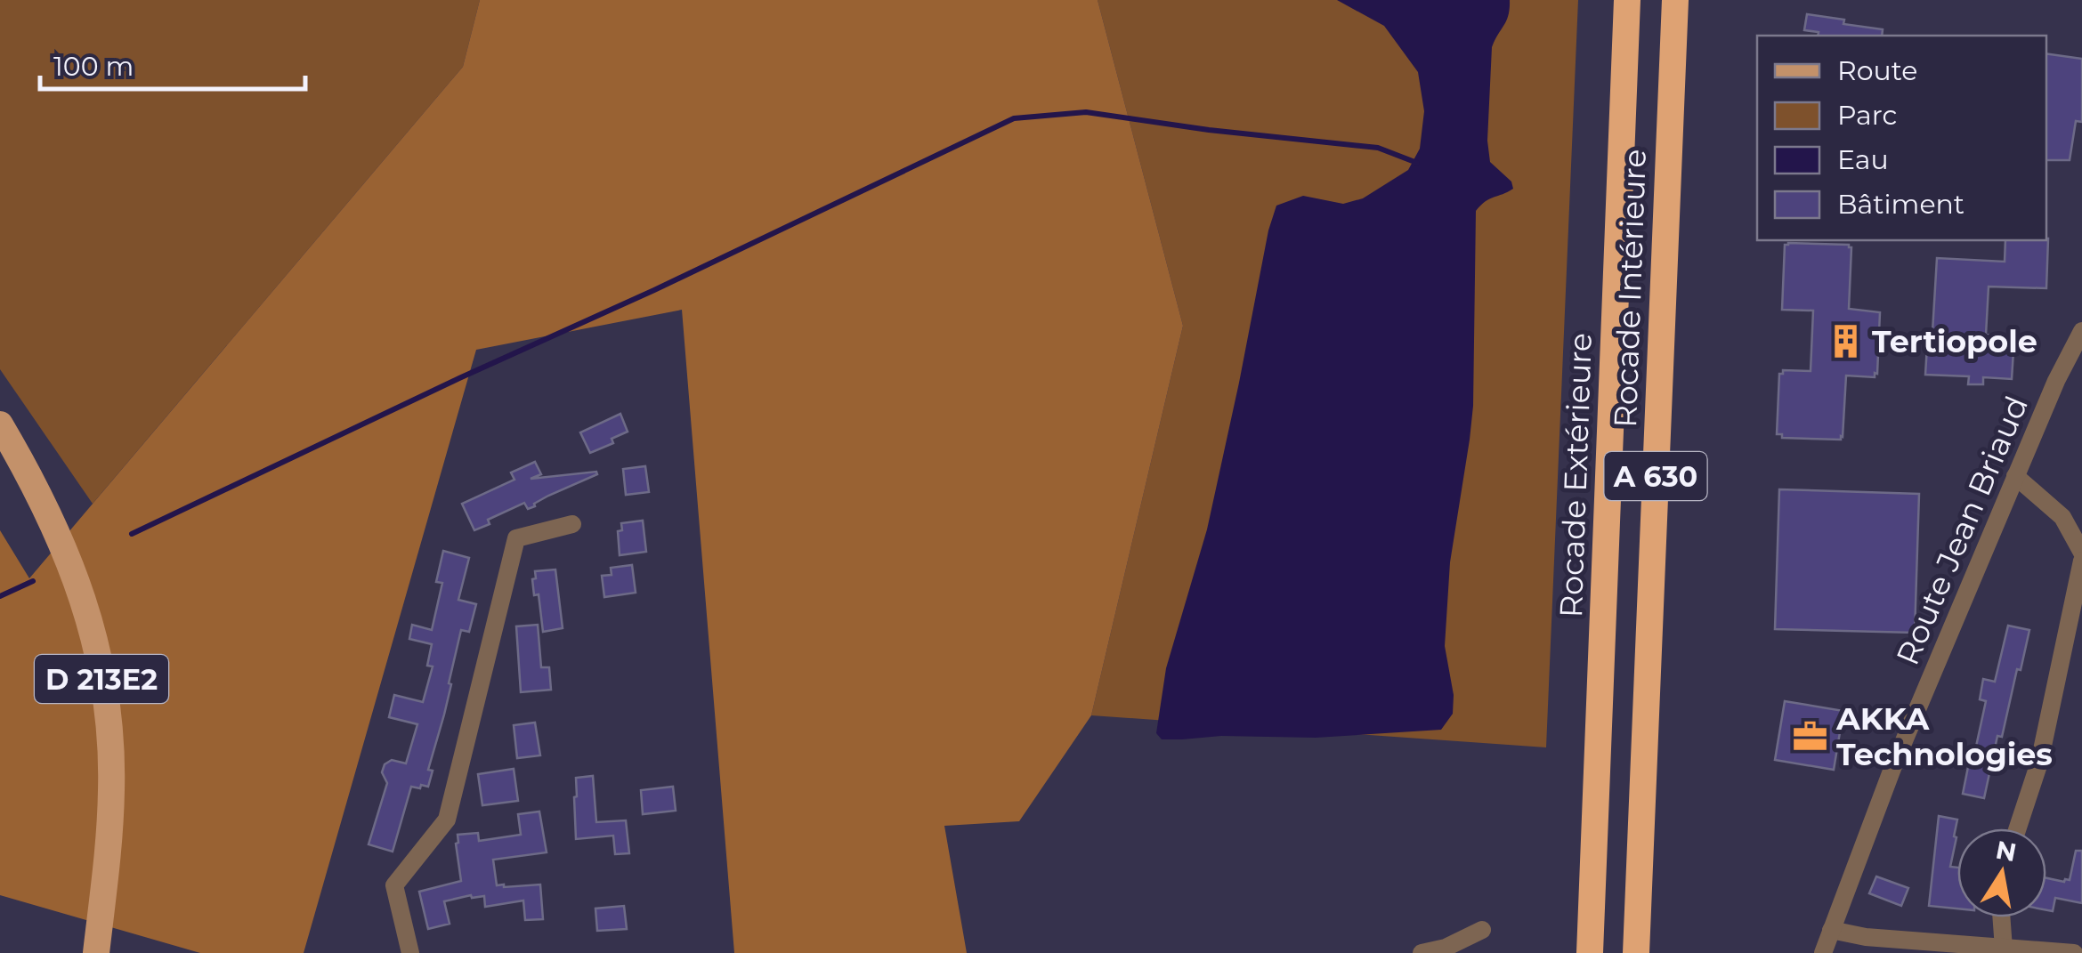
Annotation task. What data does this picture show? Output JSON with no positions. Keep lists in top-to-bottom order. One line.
{"streets":{"highway":["Rocade Intérieure","Rocade Extérieure","A 630"],"main road":["D 213E2"],"street":["Route Jean Briaud"]},"places":{"building":["Tertiopole"],"office":["AKKA Technologies"]},"legend":["Route","Parc","Eau","Bâtiment"],"scale_bar":"100 m","north":"top"}
